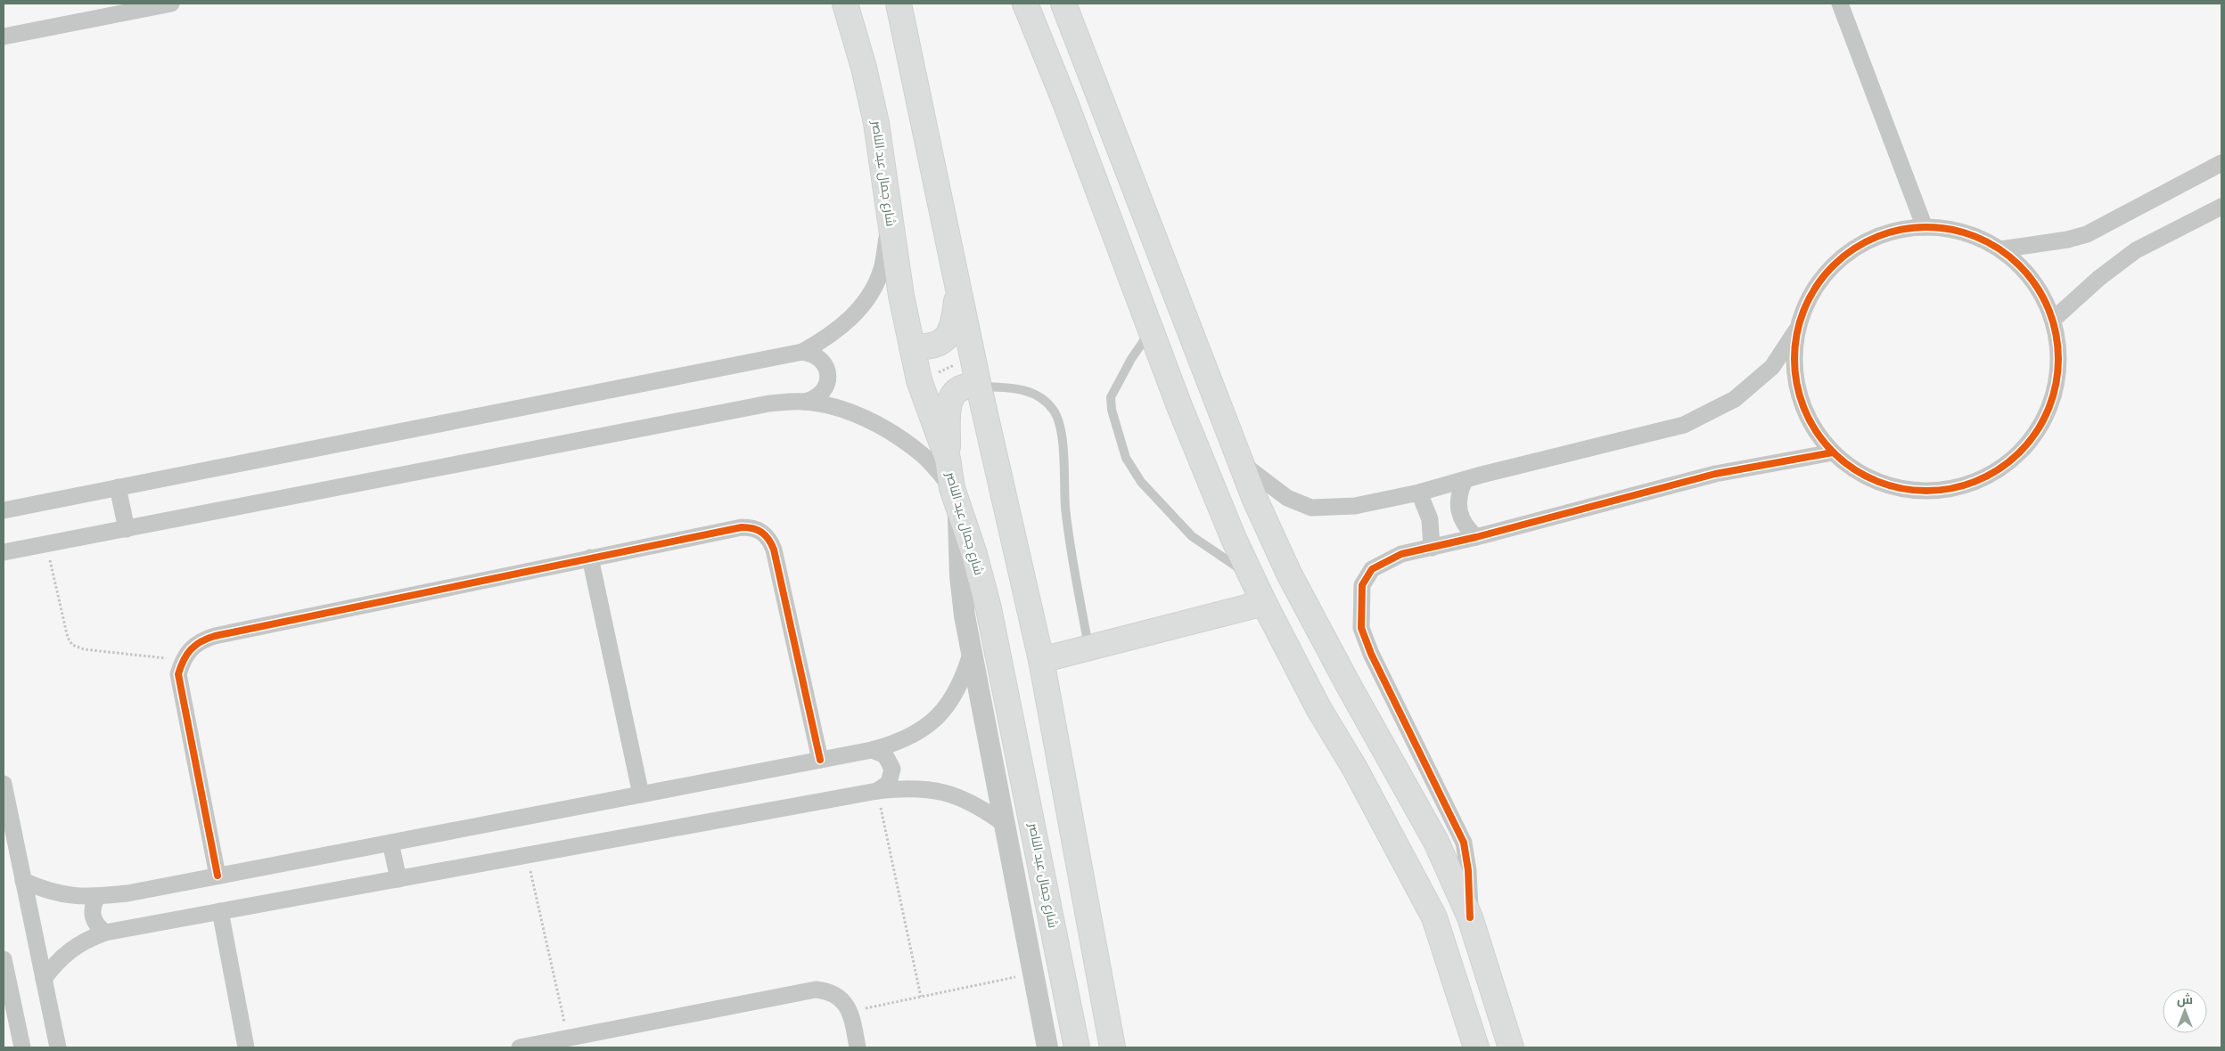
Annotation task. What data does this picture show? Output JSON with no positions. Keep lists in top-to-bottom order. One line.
{"streets":{"main road":["شارع جمال عبد الناصر"]},"north":"top"}
